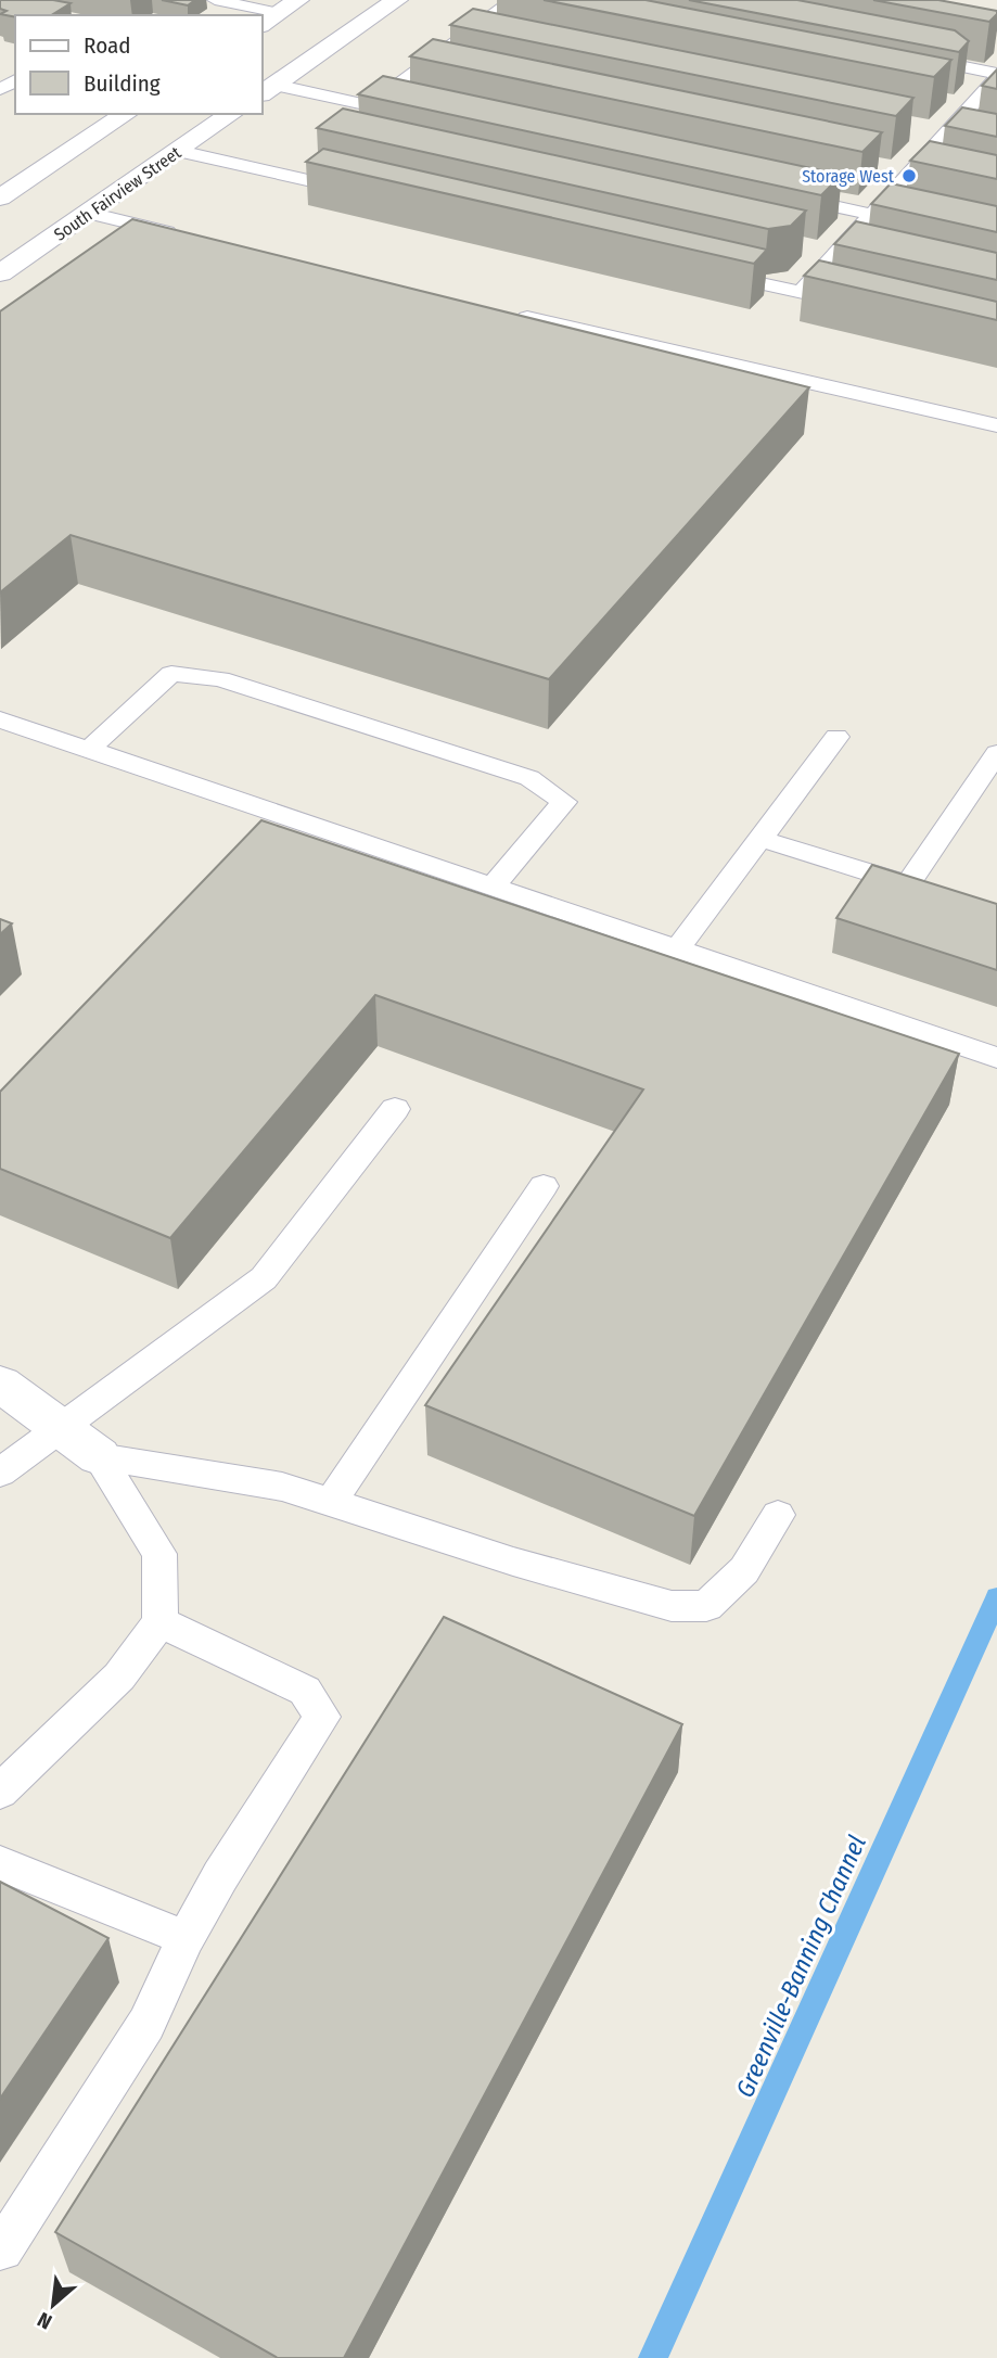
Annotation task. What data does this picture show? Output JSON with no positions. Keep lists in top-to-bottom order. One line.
{"streets":{"main road":["South Fairview Street"]},"water":["Greenville-Banning Channel"],"places":["Storage West"],"legend":["Road","Building"],"north":"bottom left"}
